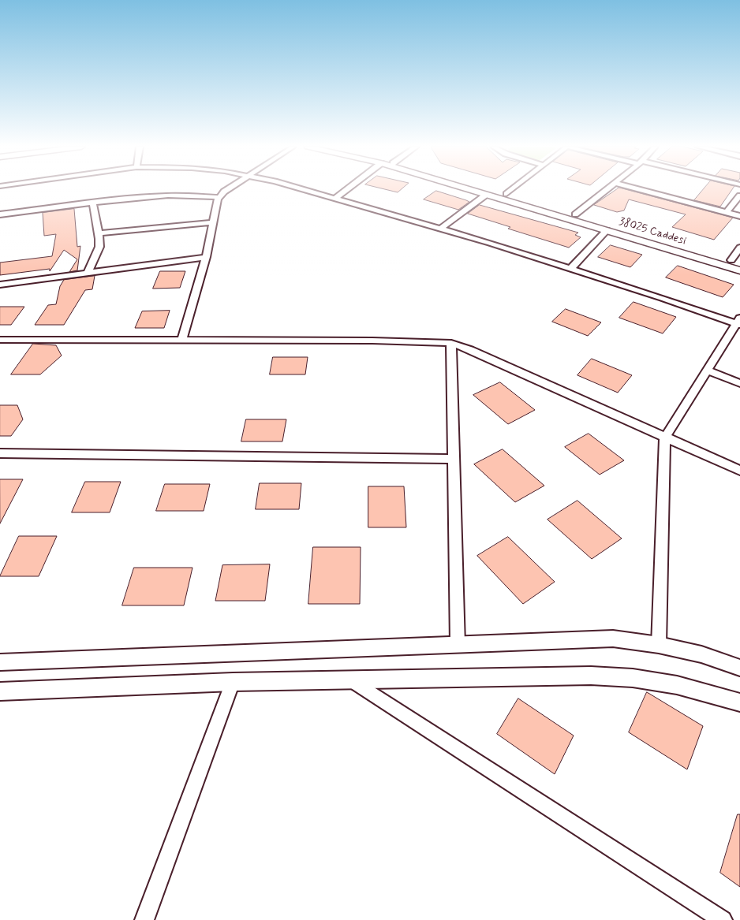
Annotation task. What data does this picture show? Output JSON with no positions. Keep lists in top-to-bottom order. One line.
{"streets":{"main road":["38025 Caddesi"]}}
